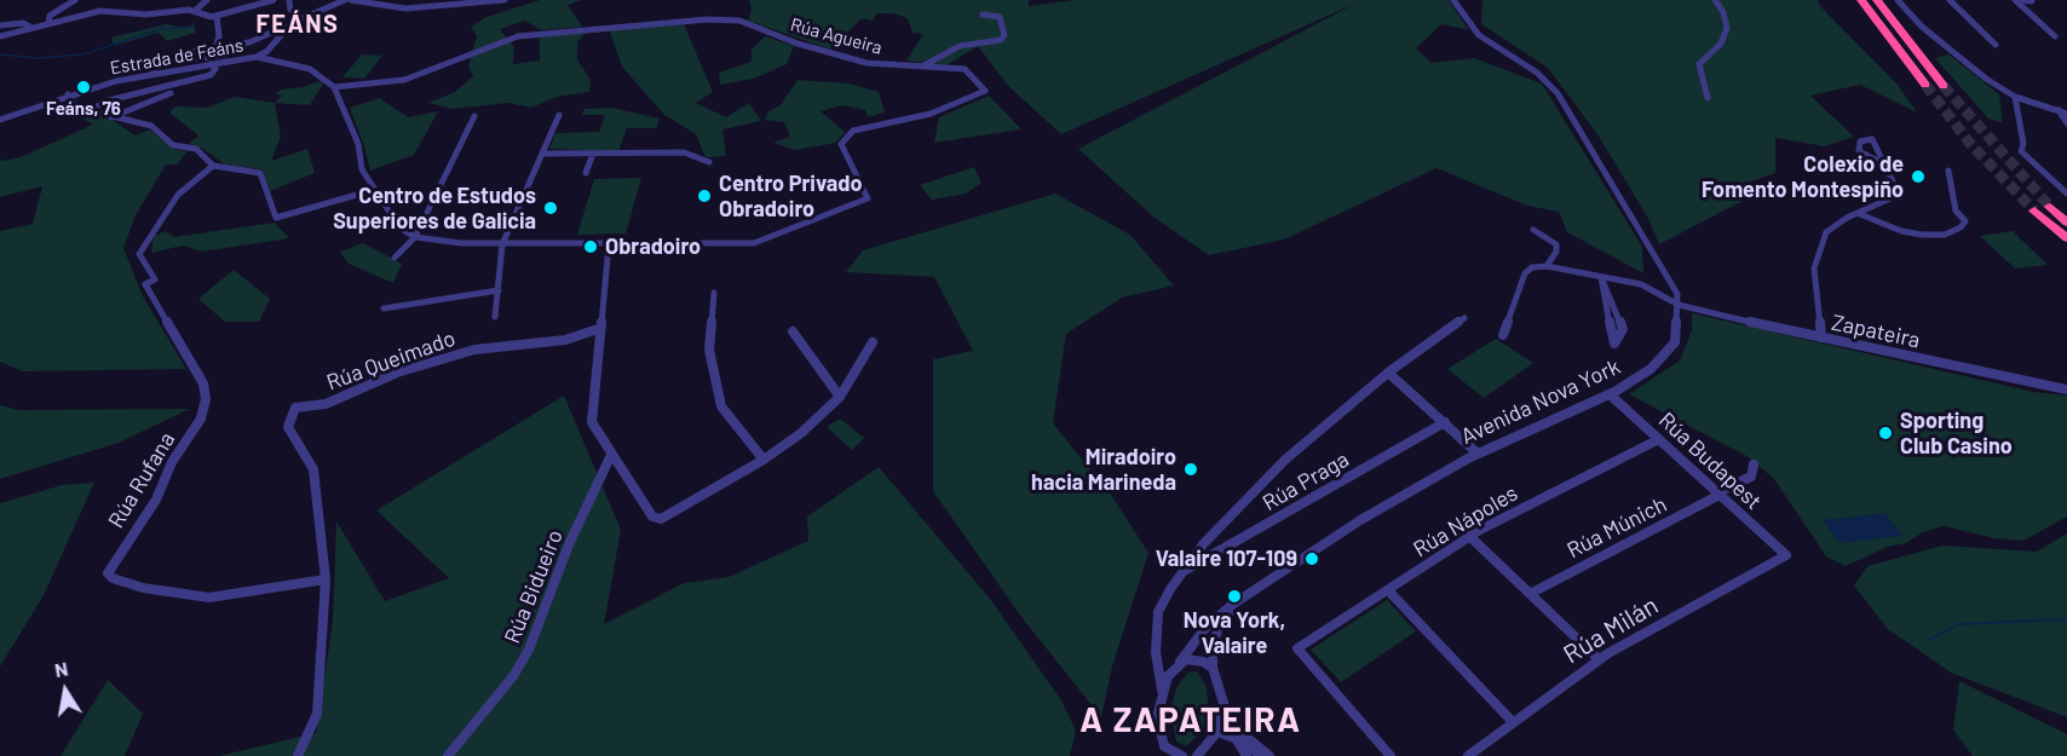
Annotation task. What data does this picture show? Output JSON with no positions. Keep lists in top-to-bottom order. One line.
{"streets":{"street":["Rúa Agueira","Estrada de Feáns","Zapateira","Rúa Queimado","Avenida Nova York","Rúa Budapest","Rúa Rufana","Rúa Praga","Rúa Nápoles","Rúa Múnich","Rúa Bidueiro","Rúa Milán"]},"crossings":[["Zapateira","Avenida Nova York"],["Rúa Queimado","Rúa Rufana"],["Avenida Nova York","Rúa Budapest"],["Rúa Budapest","Rúa Nápoles"],["Rúa Budapest","Rúa Múnich"],["Rúa Budapest","Rúa Milán"]],"districts":["FEÁNS","A ZAPATEIRA"],"places":["Feáns, 76","Colexio de Fomento Montespiño","Centro Privado Obradoiro","Centro de Estudos Superiores de Galicia","Obradoiro","Sporting Club Casino","Miradoiro hacia Marineda","Valaire 107-109","Nova York, Valaire"],"north":"top"}
